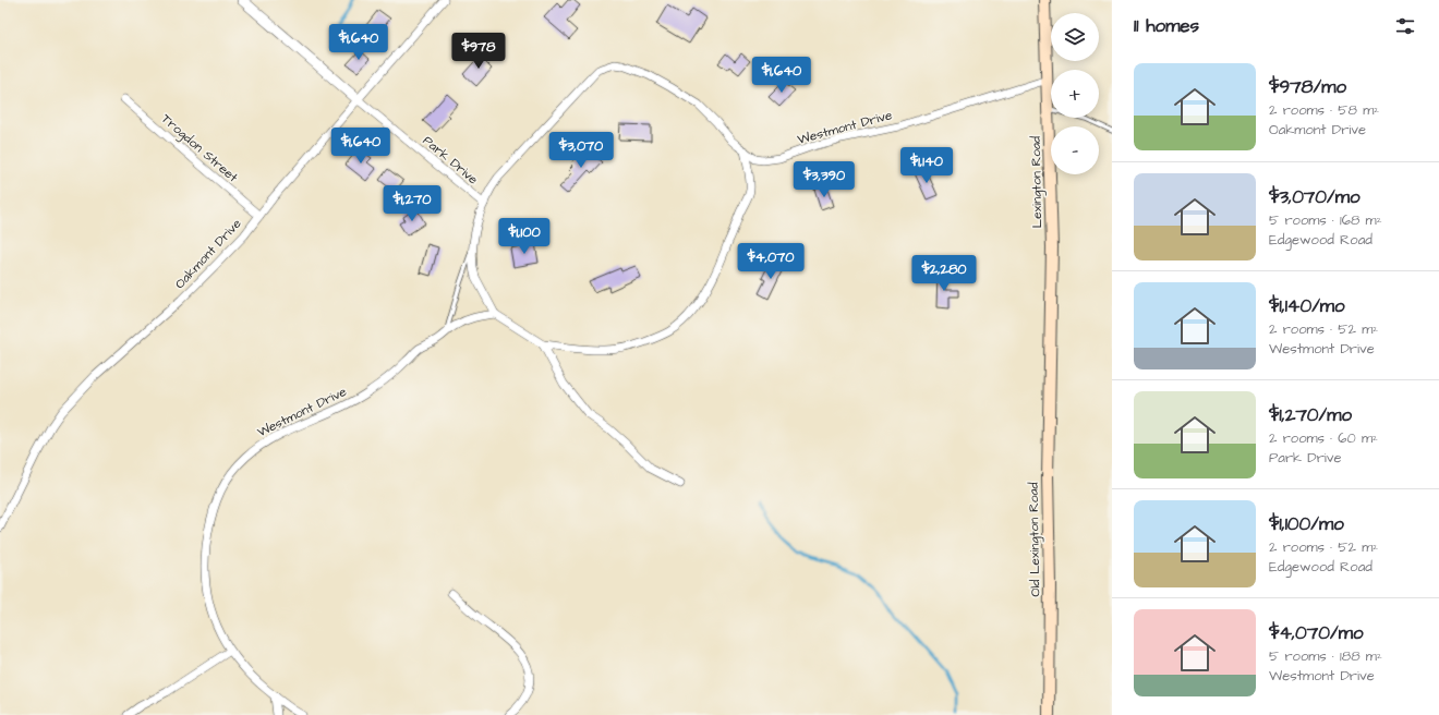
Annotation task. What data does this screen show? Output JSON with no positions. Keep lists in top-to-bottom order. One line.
{"streets":{"main road":["Lexington Road","Old Lexington Road"],"street":["Westmont Drive","Trogdon Street","Park Drive","Oakmont Drive"]},"crossings":[["Westmont Drive","Park Drive"],["Westmont Drive","Lexington Road"],["Trogdon Street","Oakmont Drive"],["Park Drive","Oakmont Drive"],["Lexington Road","Old Lexington Road"]],"page":{"heading":"11 homes","map_buttons":["+","−"],"price":["$1,640","$978","$1,640","$1,640","$3,070","$1,140","$3,390","$1,270","$1,100","$4,070","$2,280"],"list":[{"name":"$978/mo","note":"2 rooms · 58 m² · Oakmont Drive"},{"name":"$3,070/mo","note":"5 rooms · 168 m² · Edgewood Road"},{"name":"$1,140/mo","note":"2 rooms · 52 m² · Westmont Drive"},{"name":"$1,270/mo","note":"2 rooms · 60 m² · Park Drive"},{"name":"$1,100/mo","note":"2 rooms · 52 m² · Edgewood Road"},{"name":"$4,070/mo","note":"5 rooms · 188 m² · Westmont Drive"}]}}
